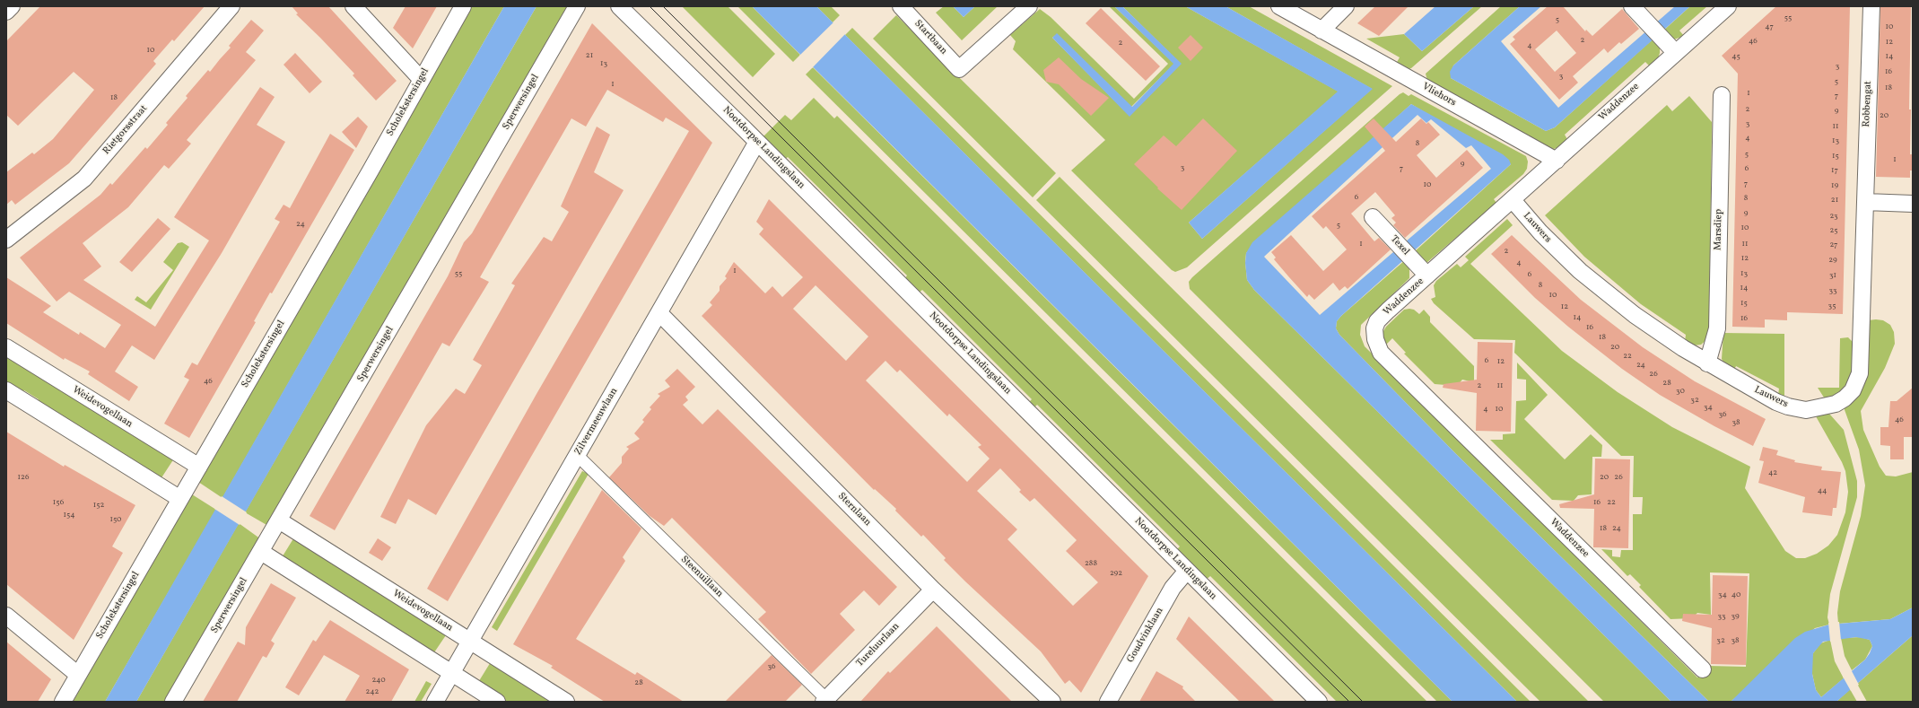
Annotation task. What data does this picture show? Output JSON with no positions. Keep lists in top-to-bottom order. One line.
{"streets":{"street":["Startbaan","Vliehors","Scholekstersingel","Sperwersingel","Waddenzee","Robbengat","Rietgorsstraat","Nootdorpse Landingslaan","Lauwers","Marsdiep","Texel","Weidevogellaan","Zilvermeeuwlaan","Sternlaan","Steenuillaan","Goudvinklaan","Tureluurlaan"]},"crossings":[["Vliehors","Waddenzee"],["Scholekstersingel","Weidevogellaan"],["Sperwersingel","Weidevogellaan"],["Waddenzee","Lauwers"],["Waddenzee","Texel"],["Robbengat","Lauwers"],["Nootdorpse Landingslaan","Zilvermeeuwlaan"],["Nootdorpse Landingslaan","Goudvinklaan"],["Lauwers","Marsdiep"],["Weidevogellaan","Zilvermeeuwlaan"],["Zilvermeeuwlaan","Sternlaan"],["Zilvermeeuwlaan","Steenuillaan"],["Sternlaan","Tureluurlaan"],["Steenuillaan","Tureluurlaan"]],"house_numbers":["55","5","47","10","2","46","12","2","4","10","21","45","14","13","3","16","3","5","1","18","1","7","18","2","9","20","3","11","4","13","8","5","15","1","9","3","7","6","17","7","10","19","6","8","21","9","23","24","5","10","25","1","11","27","2","12","29","4","1","55","13","6","31","8","14","33","10","15","35","12","14","16","16","18","20","22","6","12","24","26","46","28","2","11","30","32","34","4","10","36","46","38","42","126","20","26","44","156","16","22","152","154","150","18","24","288","292","34","40","33","39","32","38","36","240","28","242"]}
